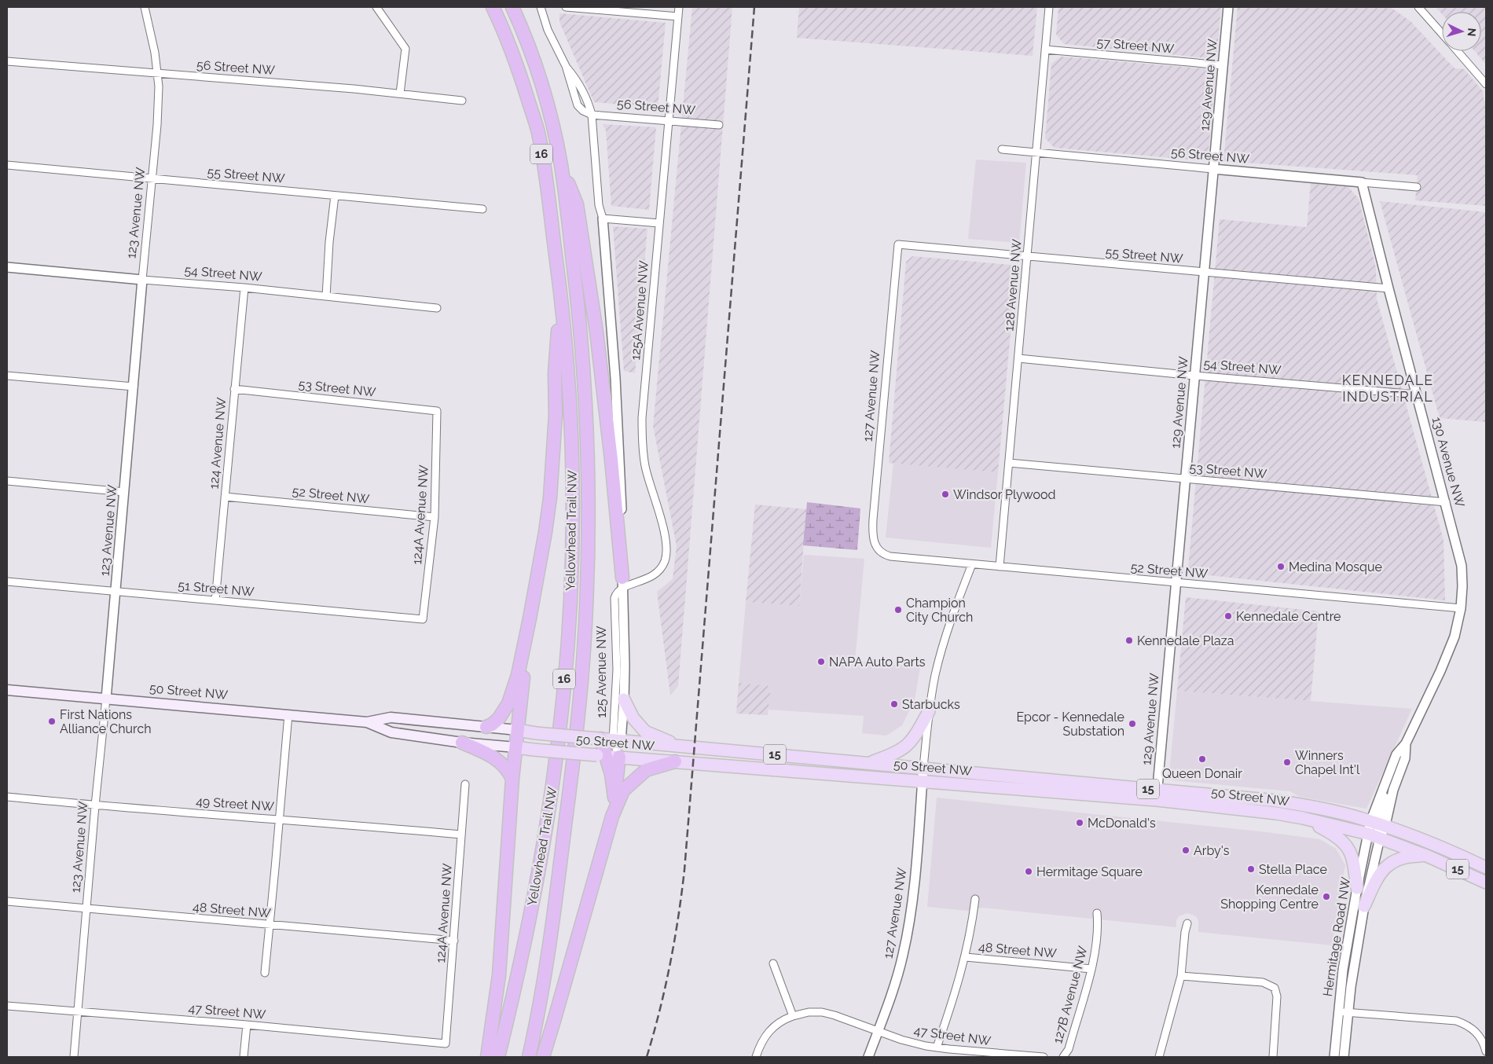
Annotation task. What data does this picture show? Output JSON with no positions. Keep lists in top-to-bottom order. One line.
{"streets":{"highway":["16","Yellowhead Trail NW"],"main road":["50 Street NW","15"],"street":["57 Street NW","56 Street NW","129 Avenue NW","55 Street NW","123 Avenue NW","54 Street NW","128 Avenue NW","125A Avenue NW","53 Street NW","127 Avenue NW","124 Avenue NW","130 Avenue NW","52 Street NW","124A Avenue NW","51 Street NW","125 Avenue NW","49 Street NW","48 Street NW","Hermitage Road NW","127B Avenue NW","47 Street NW"]},"crossings":[["57 Street NW","129 Avenue NW"],["57 Street NW","128 Avenue NW"],["56 Street NW","129 Avenue NW"],["56 Street NW","123 Avenue NW"],["56 Street NW","128 Avenue NW"],["56 Street NW","125A Avenue NW"],["56 Street NW","130 Avenue NW"],["129 Avenue NW","55 Street NW"],["129 Avenue NW","54 Street NW"],["129 Avenue NW","53 Street NW"],["129 Avenue NW","52 Street NW"],["129 Avenue NW","50 Street NW"],["55 Street NW","123 Avenue NW"],["55 Street NW","128 Avenue NW"],["55 Street NW","127 Avenue NW"],["55 Street NW","130 Avenue NW"],["123 Avenue NW","54 Street NW"],["123 Avenue NW","51 Street NW"],["123 Avenue NW","50 Street NW"],["123 Avenue NW","49 Street NW"],["123 Avenue NW","48 Street NW"],["123 Avenue NW","47 Street NW"],["54 Street NW","128 Avenue NW"],["54 Street NW","124 Avenue NW"],["54 Street NW","130 Avenue NW"],["128 Avenue NW","53 Street NW"],["128 Avenue NW","52 Street NW"],["125A Avenue NW","125 Avenue NW"],["53 Street NW","124 Avenue NW"],["53 Street NW","130 Avenue NW"],["53 Street NW","124A Avenue NW"],["127 Avenue NW","52 Street NW"],["127 Avenue NW","50 Street NW"],["127 Avenue NW","47 Street NW"],["124 Avenue NW","52 Street NW"],["124 Avenue NW","51 Street NW"],["130 Avenue NW","52 Street NW"],["130 Avenue NW","50 Street NW"],["130 Avenue NW","Hermitage Road NW"],["52 Street NW","124A Avenue NW"],["124A Avenue NW","51 Street NW"],["124A Avenue NW","49 Street NW"],["124A Avenue NW","48 Street NW"],["124A Avenue NW","47 Street NW"],["125 Avenue NW","50 Street NW"],["50 Street NW","Hermitage Road NW"],["48 Street NW","127B Avenue NW"]],"districts":["KENNEDALE INDUSTRIAL"],"places":["Windsor Plywood","Medina Mosque","Champion City Church","Kennedale Centre","Kennedale Plaza","NAPA Auto Parts","Starbucks","First Nations Alliance Church","Epcor - Kennedale Substation","Queen Donair","Winners Chapel Int'l","McDonald's","Arby's","Stella Place","Hermitage Square","Kennedale Shopping Centre"],"north":"right"}
